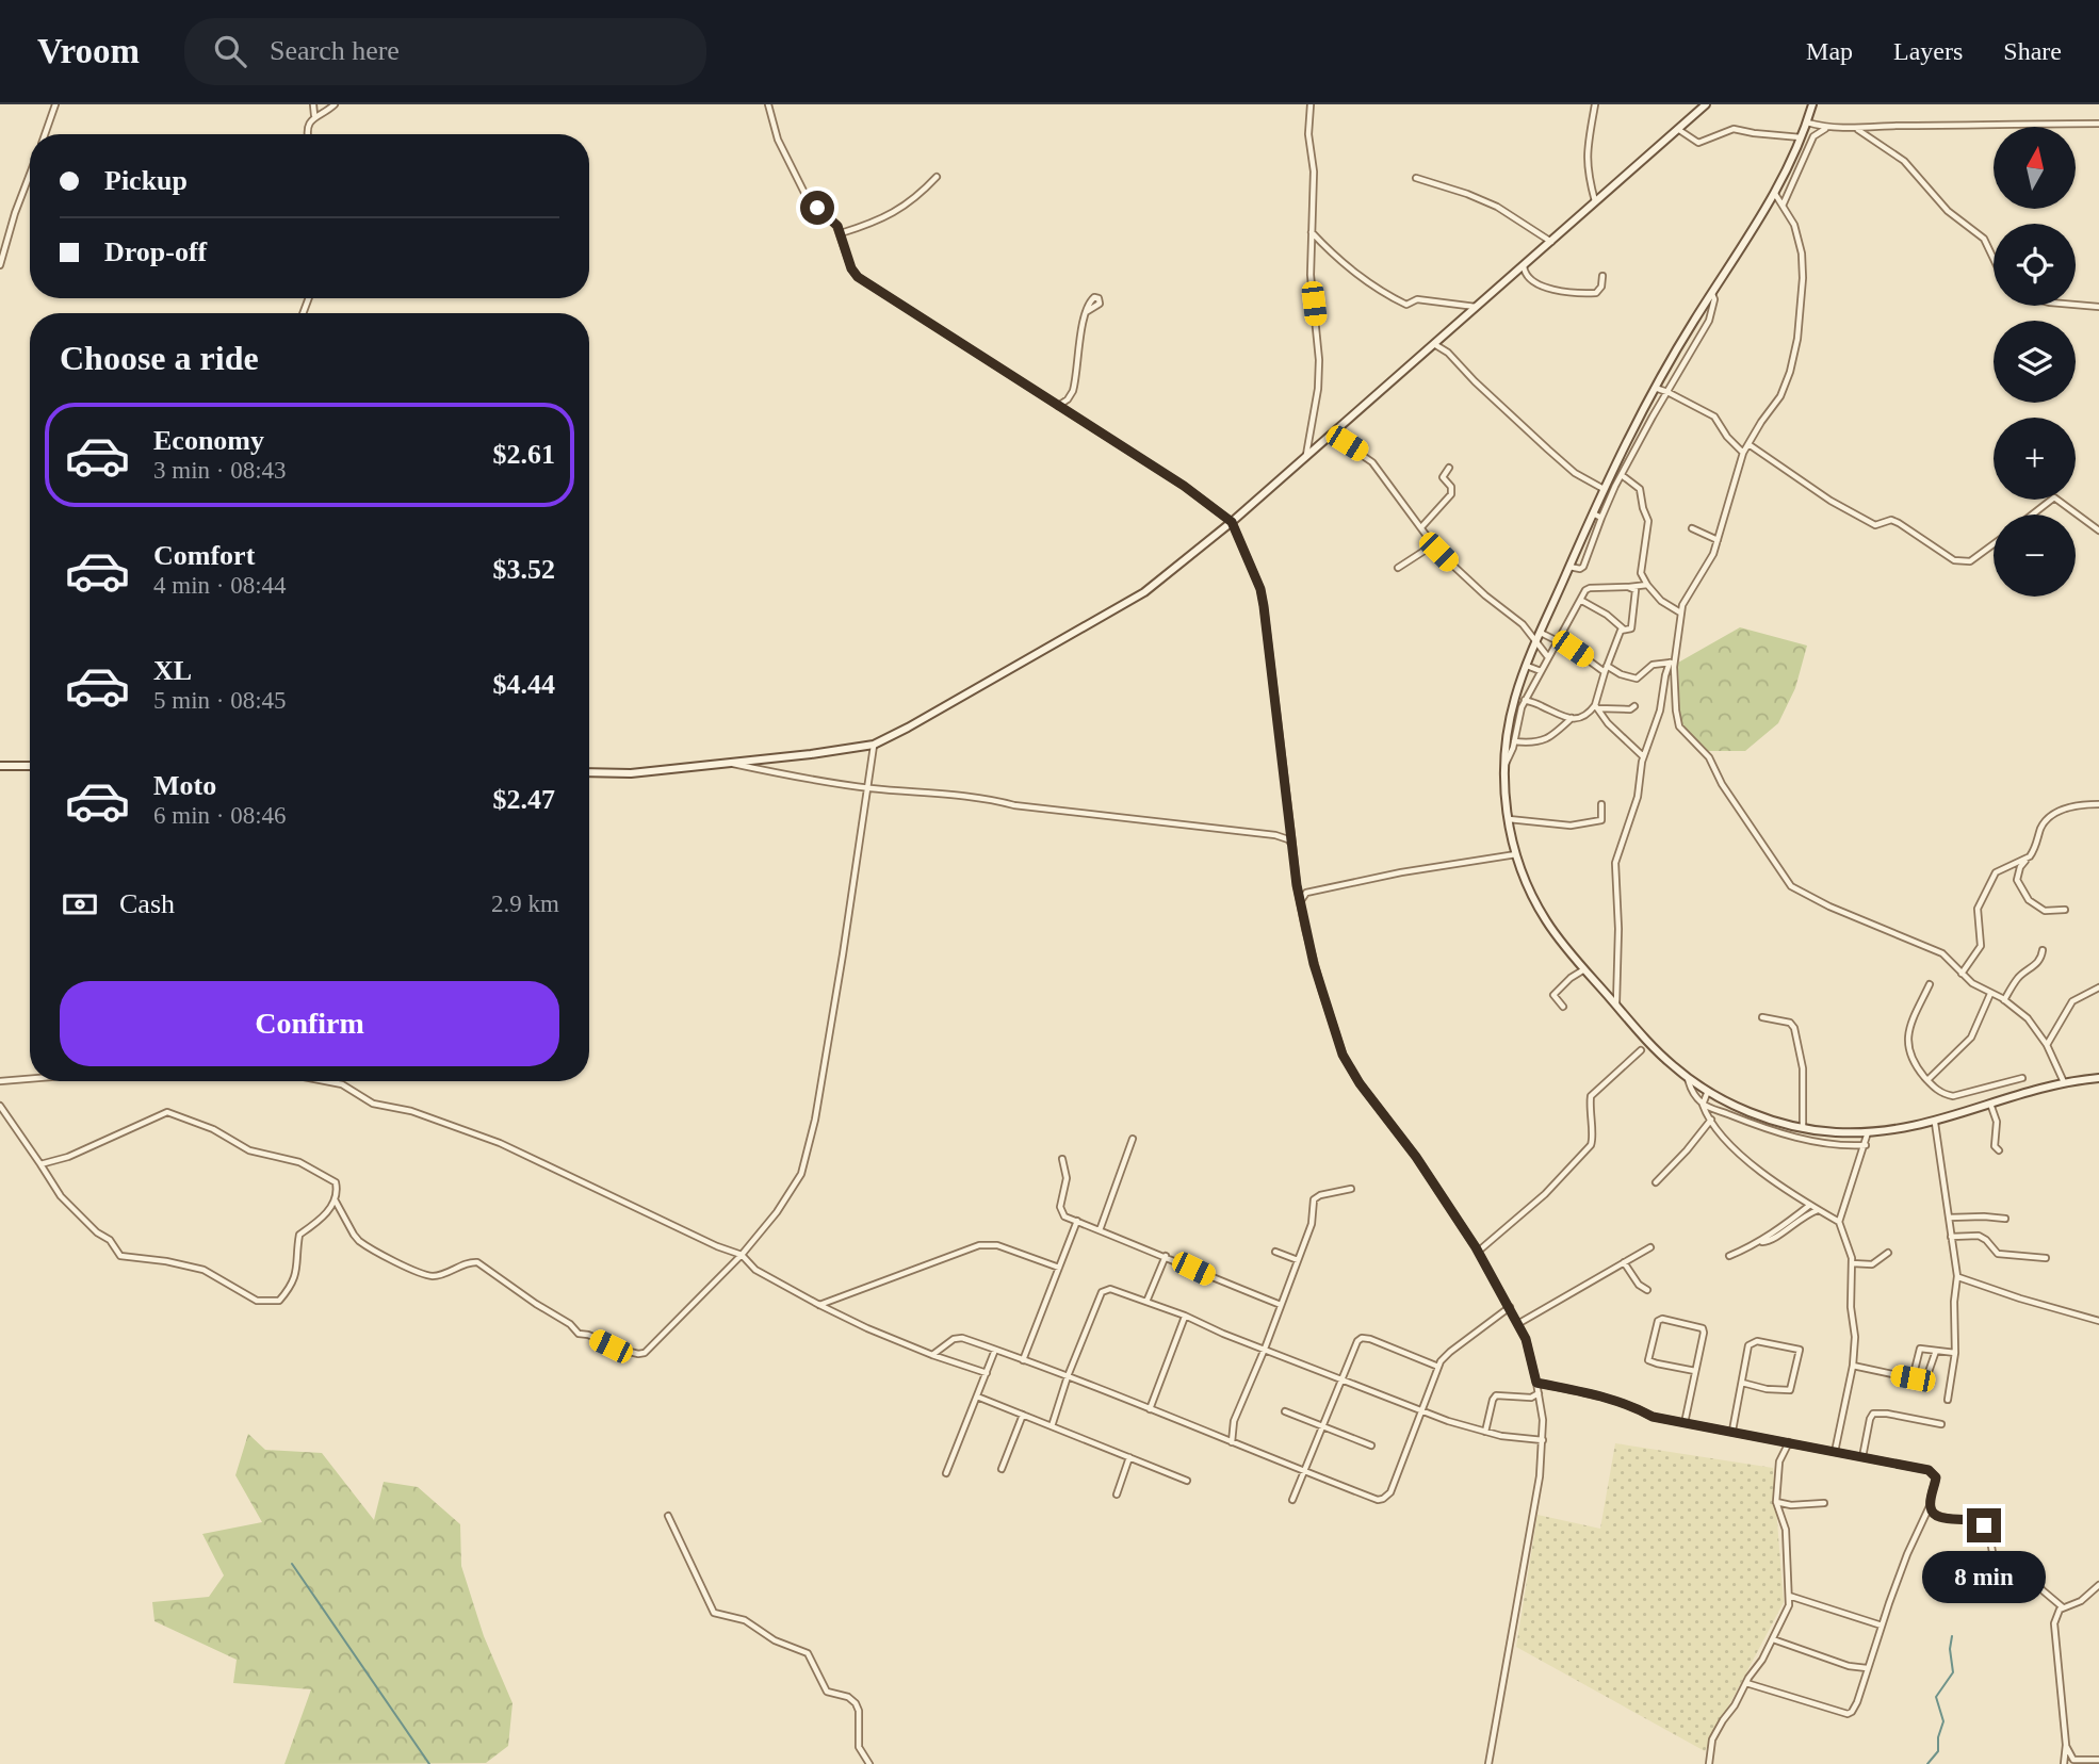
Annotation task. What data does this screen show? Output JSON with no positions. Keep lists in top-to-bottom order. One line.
{"north":"top","page":{"header":"Vroom","search":"Search here","nav":["Map","Layers","Share"],"map_buttons":["+","−"],"banner":["Pickup","Drop-off"],"heading":"Choose a ride","list":[{"name":"Economy","note":"3 min · 08:43","value":"$2.61"},{"name":"Comfort","note":"4 min · 08:44","value":"$3.52"},{"name":"XL","note":"5 min · 08:45","value":"$4.44"},{"name":"Moto","note":"6 min · 08:46","value":"$2.47"}],"pay":["Cash","2.9 km"],"buttons":"Confirm","bubble":"8 min"}}
